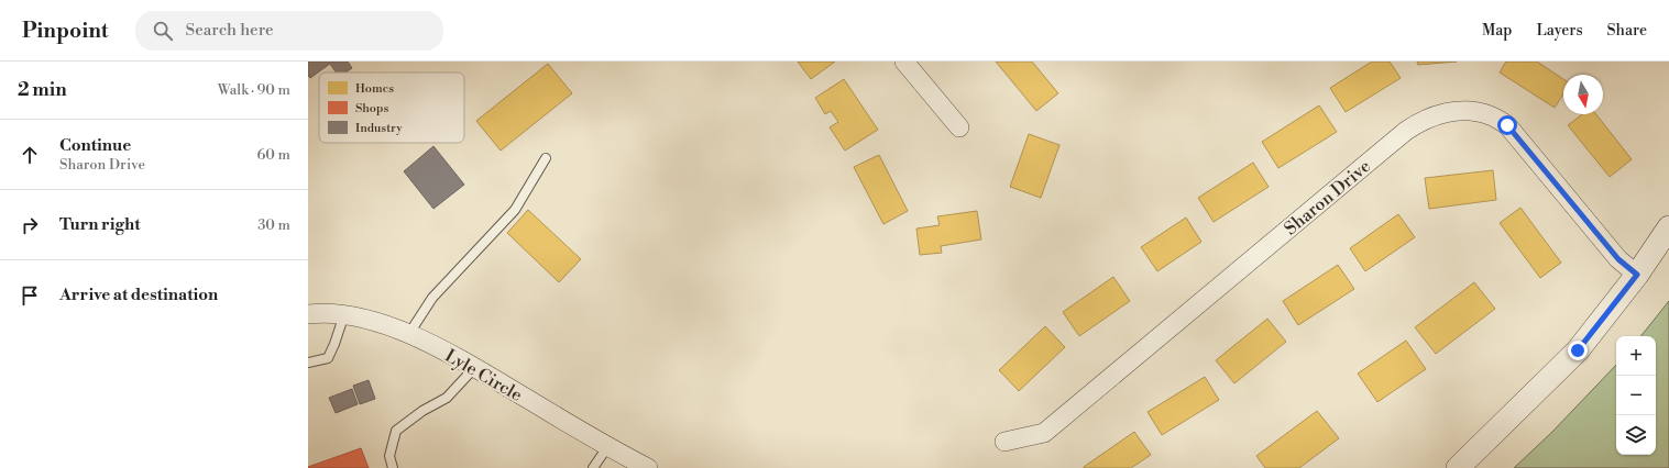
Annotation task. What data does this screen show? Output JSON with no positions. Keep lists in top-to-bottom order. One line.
{"streets":{"street":["Sharon Drive","Lyle Circle"]},"legend":["Homes","Shops","Industry"],"north":"bottom","page":{"header":"Pinpoint","search":"Search here","nav":["Map","Layers","Share"],"heading":["2 min","Walk · 90 m"],"list":[["Continue","Sharon Drive","60 m"],["Turn right","30 m"],"Arrive at destination"],"map_buttons":["+","−"]}}
